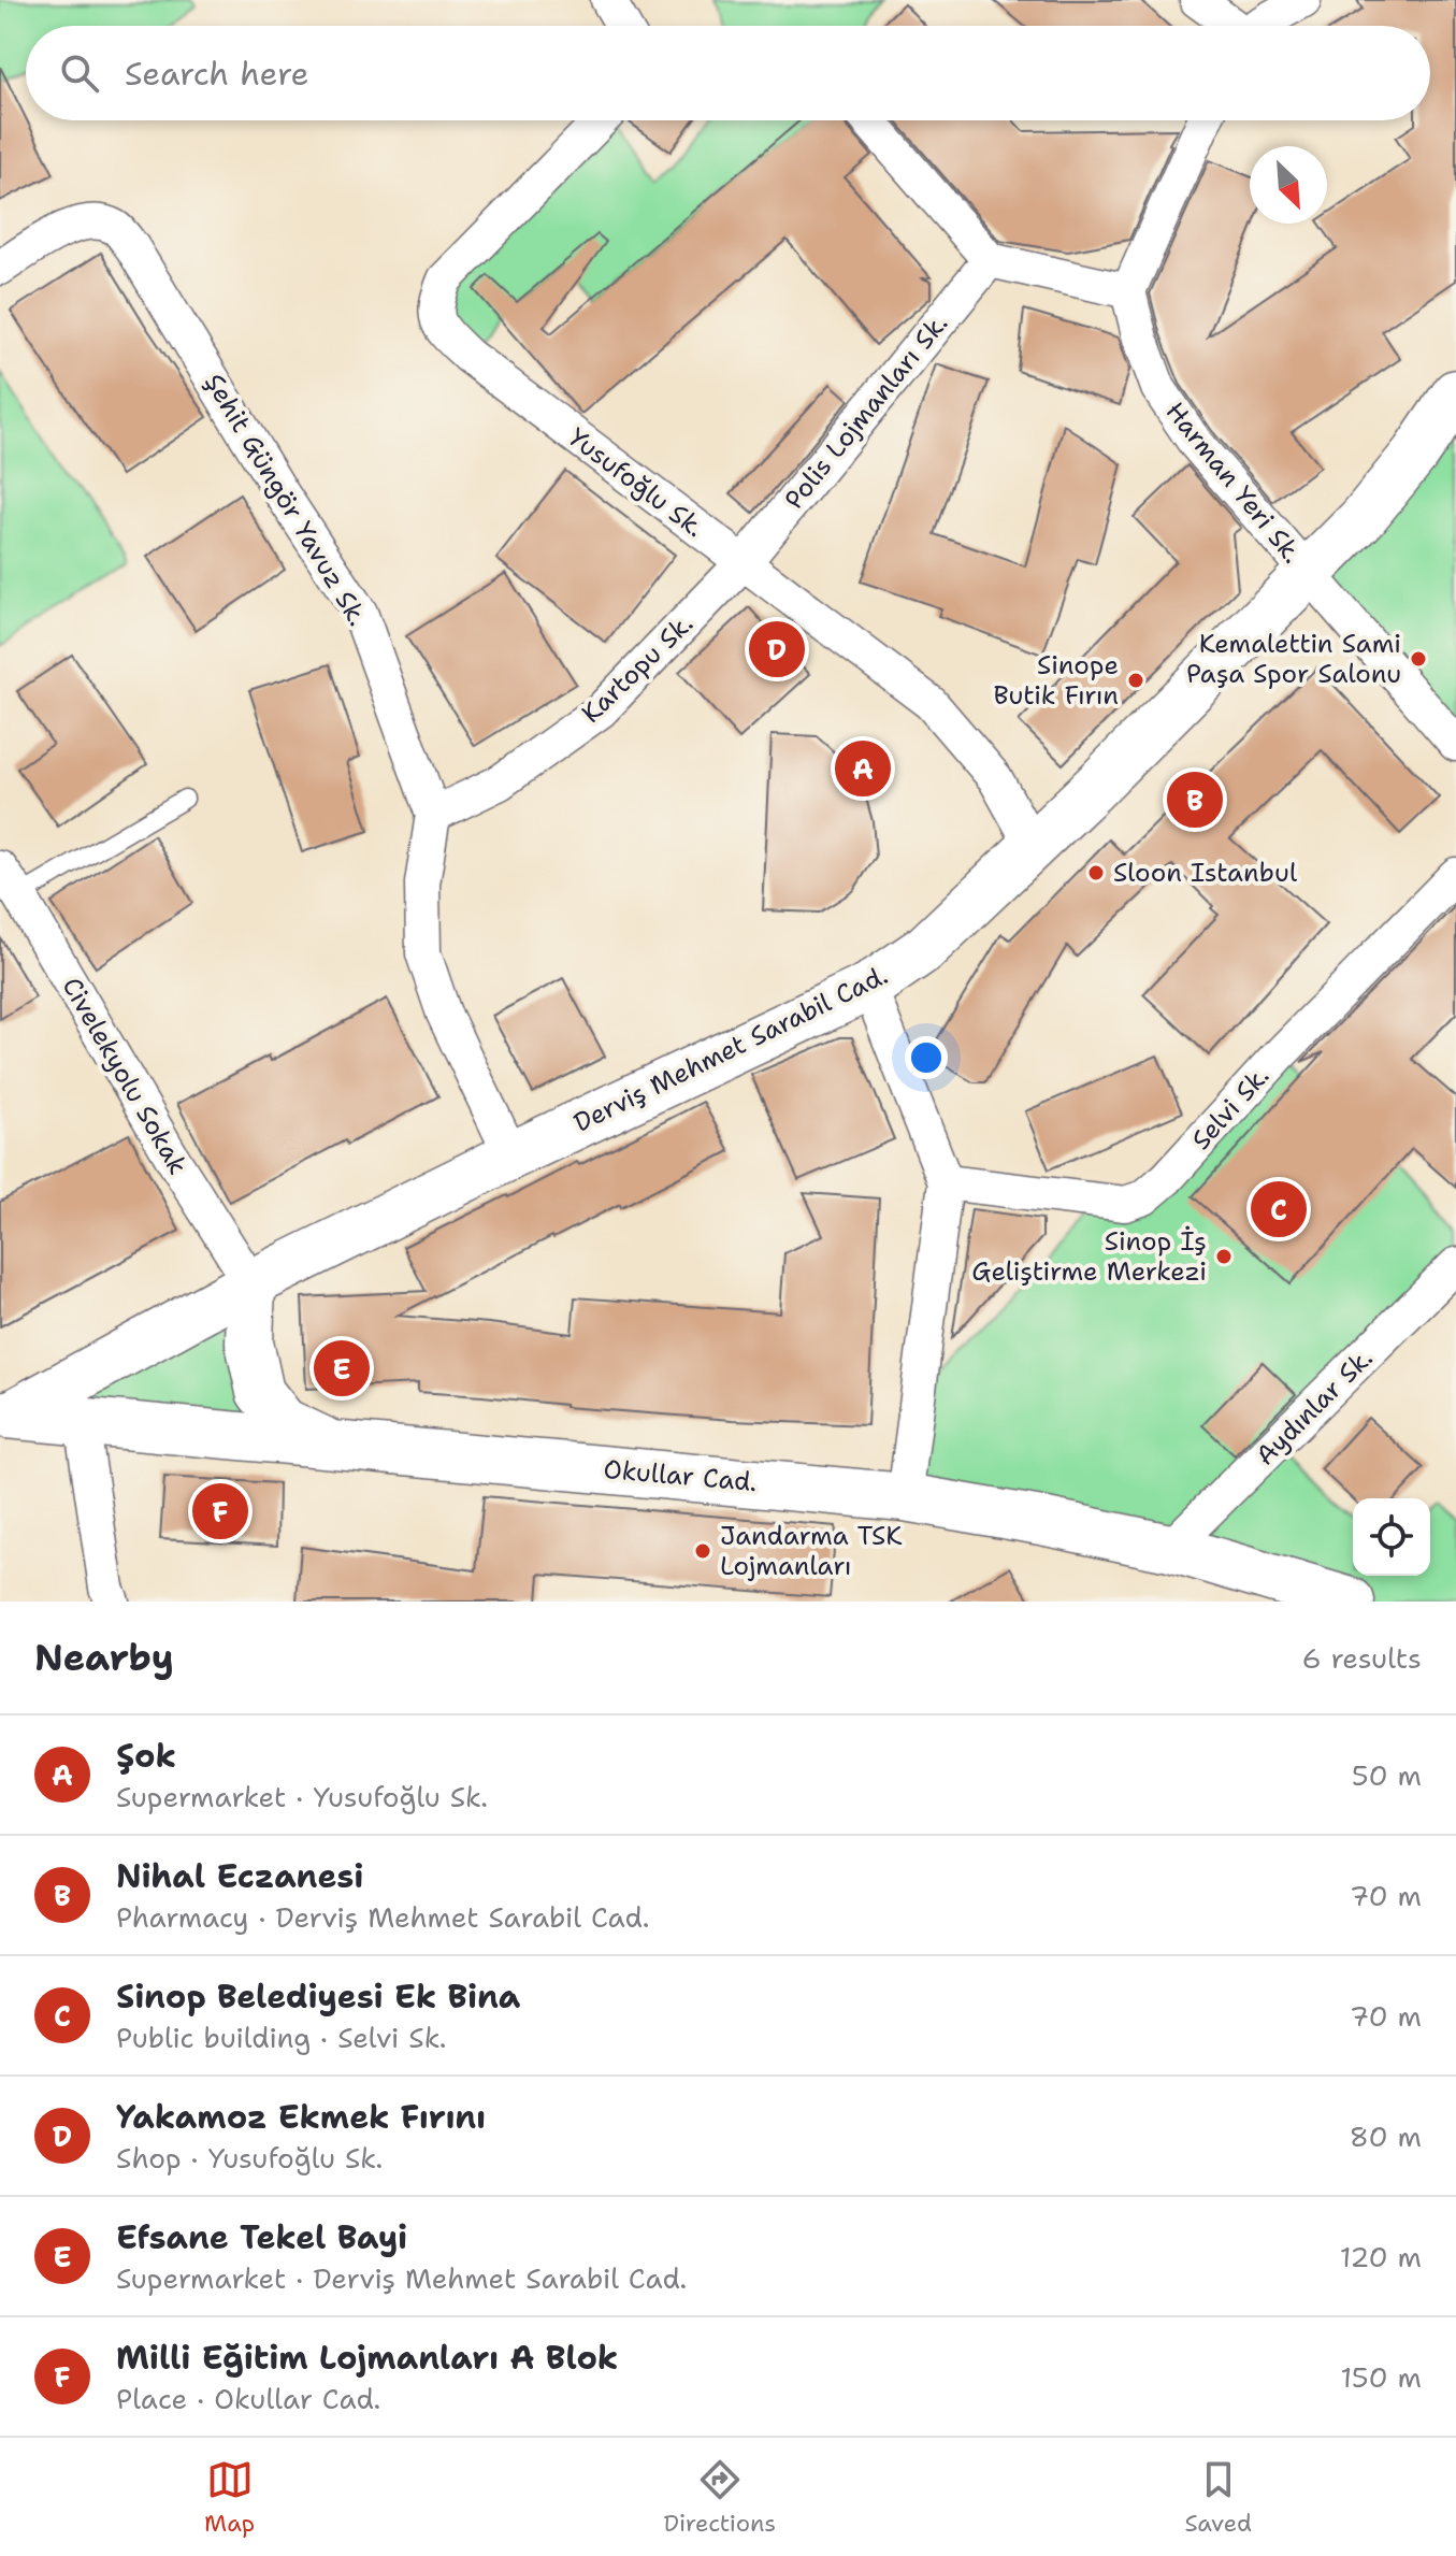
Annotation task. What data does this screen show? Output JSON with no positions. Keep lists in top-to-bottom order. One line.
{"streets":{"main road":["Derviş Mehmet Sarabil Cad.","Okullar Cad."],"street":["Polis Lojmanları Sk.","Yusufoğlu Sk.","Harman Yeri Sk.","Şehit Güngör Yavuz Sk.","Kartopu Sk.","Civelekyolu Sokak","Selvi Sk.","Aydınlar Sk."]},"crossings":[["Polis Lojmanları Sk.","Yusufoğlu Sk."],["Polis Lojmanları Sk.","Kartopu Sk."],["Yusufoğlu Sk.","Kartopu Sk."],["Yusufoğlu Sk.","Derviş Mehmet Sarabil Cad."],["Harman Yeri Sk.","Derviş Mehmet Sarabil Cad."],["Şehit Güngör Yavuz Sk.","Kartopu Sk."],["Şehit Güngör Yavuz Sk.","Derviş Mehmet Sarabil Cad."],["Derviş Mehmet Sarabil Cad.","Civelekyolu Sokak"],["Derviş Mehmet Sarabil Cad.","Okullar Cad."],["Aydınlar Sk.","Okullar Cad."]],"places":["Kemalettin Sami Paşa Spor Salonu","Sinope Butik Fırın","Sloon Istanbul","Sinop İş Geliştirme Merkezi","Jandarma TSK Lojmanları"],"north":"bottom right","page":{"search":"Search here","pins":["D","A","B","C","E","F"],"heading":["Nearby","6 results"],"list":[{"mark":"A","name":"Şok","note":"Supermarket · Yusufoğlu Sk.","value":"50 m"},{"mark":"B","name":"Nihal Eczanesi","note":"Pharmacy · Derviş Mehmet Sarabil Cad.","value":"70 m"},{"mark":"C","name":"Sinop Belediyesi Ek Bina","note":"Public building · Selvi Sk.","value":"70 m"},{"mark":"D","name":"Yakamoz Ekmek Fırını","note":"Shop · Yusufoğlu Sk.","value":"80 m"},{"mark":"E","name":"Efsane Tekel Bayi","note":"Supermarket · Derviş Mehmet Sarabil Cad.","value":"120 m"},{"mark":"F","name":"Milli Eğitim Lojmanları A Blok","note":"Place · Okullar Cad.","value":"150 m"}],"nav":["Map","Directions","Saved"]}}
